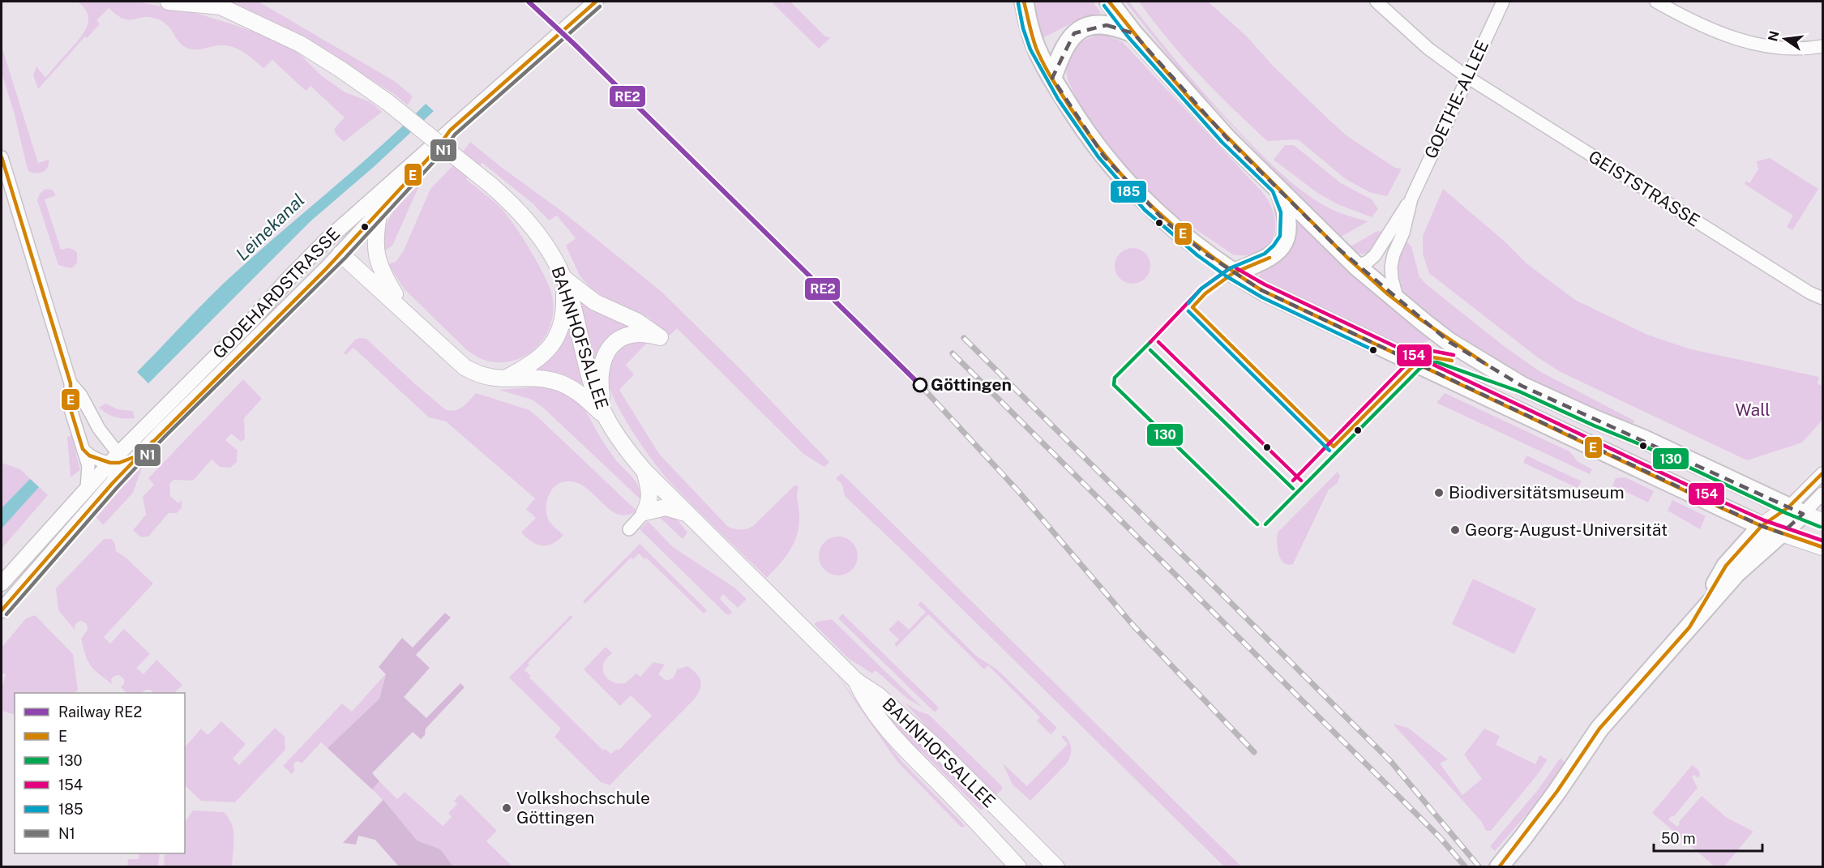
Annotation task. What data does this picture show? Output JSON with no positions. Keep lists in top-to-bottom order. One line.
{"streets":{"main road":["BAHNHOFSALLEE"],"street":["GOETHE-ALLEE","GEISTSTRASSE","GODEHARDSTRASSE"]},"crossings":[["GOETHE-ALLEE","GEISTSTRASSE"]],"water":["Leinekanal"],"parks":["Wall"],"places":["Göttingen","Biodiversitätsmuseum","Georg-August-Universität","Volkshochschule Göttingen"],"lines":["rail line RE2","transit line E","transit line 185","transit line N1","transit line 154","transit line 130"],"legend":["Railway RE2","E","130","154","185","N1"],"scale_bar":"50 m","north":"left"}
